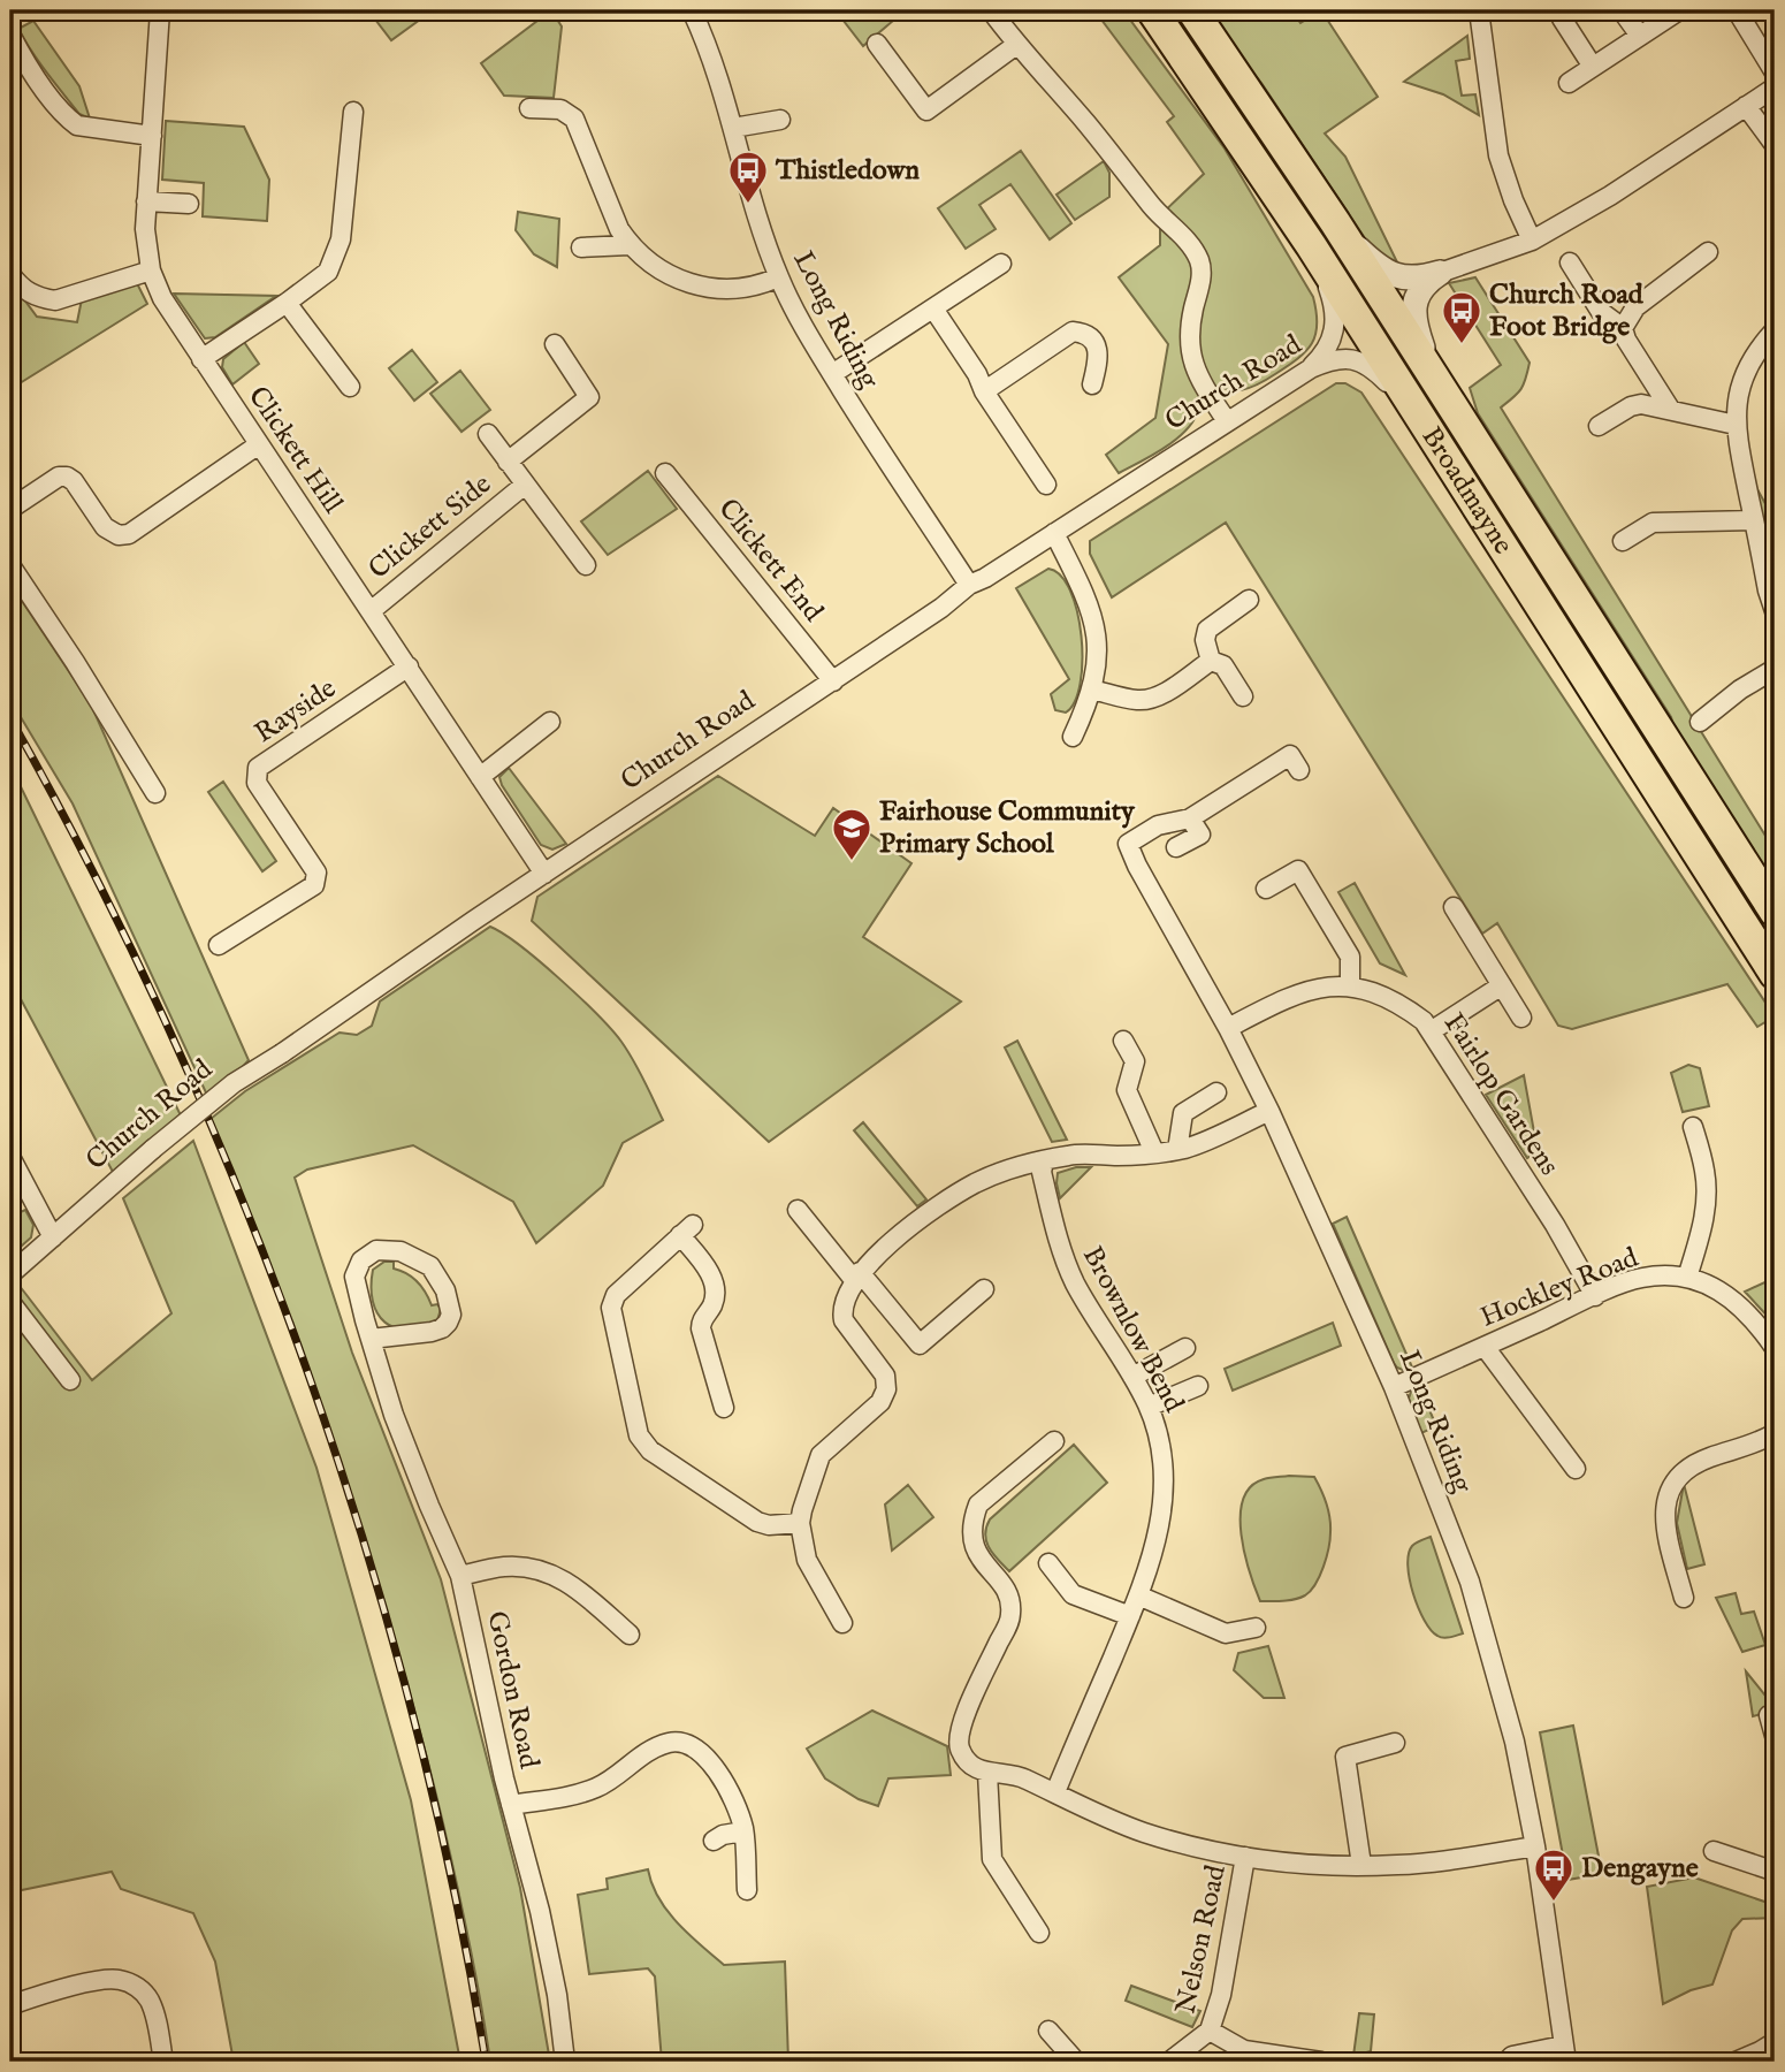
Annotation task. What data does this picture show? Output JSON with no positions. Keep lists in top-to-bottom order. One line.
{"streets":{"main road":["Broadmayne"],"street":["Long Riding","Church Road","Clickett Hill","Clickett Side","Clickett End","Rayside","Fairlop Gardens","Hockley Road","Brownlow Bend","Gordon Road","Nelson Road"]},"crossings":[["Long Riding","Church Road"],["Long Riding","Fairlop Gardens"],["Long Riding","Hockley Road"],["Church Road","Clickett Hill"],["Church Road","Broadmayne"],["Church Road","Clickett End"],["Clickett Hill","Clickett Side"],["Clickett Hill","Rayside"],["Fairlop Gardens","Hockley Road"]],"places":{"bus stop":["Thistledown","Church Road Foot Bridge","Dengayne"],"school or university":["Fairhouse Community Primary School"]}}
